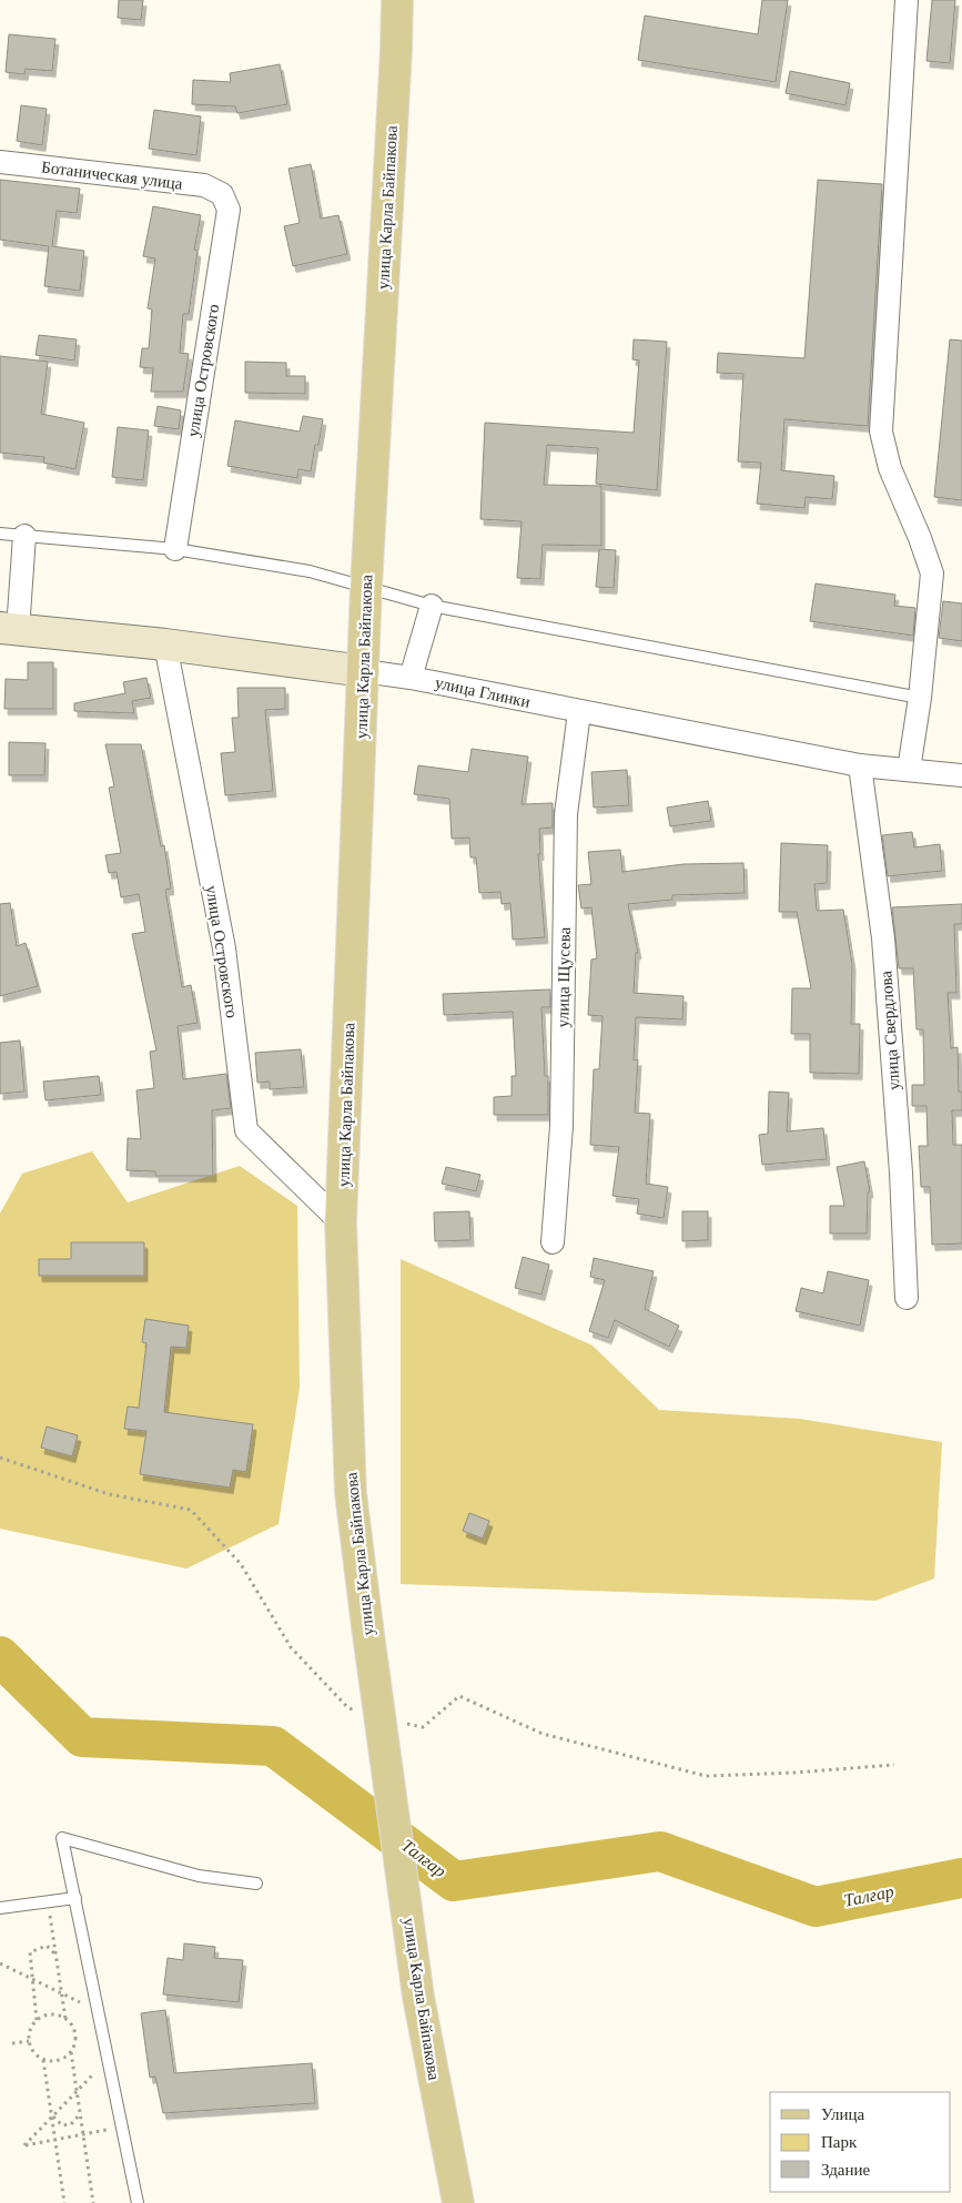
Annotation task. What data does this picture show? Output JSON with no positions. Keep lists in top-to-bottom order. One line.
{"streets":{"main road":["улица Карла Байпакова","улица Глинки"],"street":["Ботаническая улица","улица Островского","улица Щусева","улица Свердлова"]},"crossings":[["Ботаническая улица","улица Островского"],["улица Карла Байпакова","улица Островского"],["улица Карла Байпакова","улица Глинки"],["улица Островского","улица Глинки"],["улица Глинки","улица Щусева"],["улица Глинки","улица Свердлова"]],"water":["Талғар"],"legend":["Улица","Парк","Здание"]}
